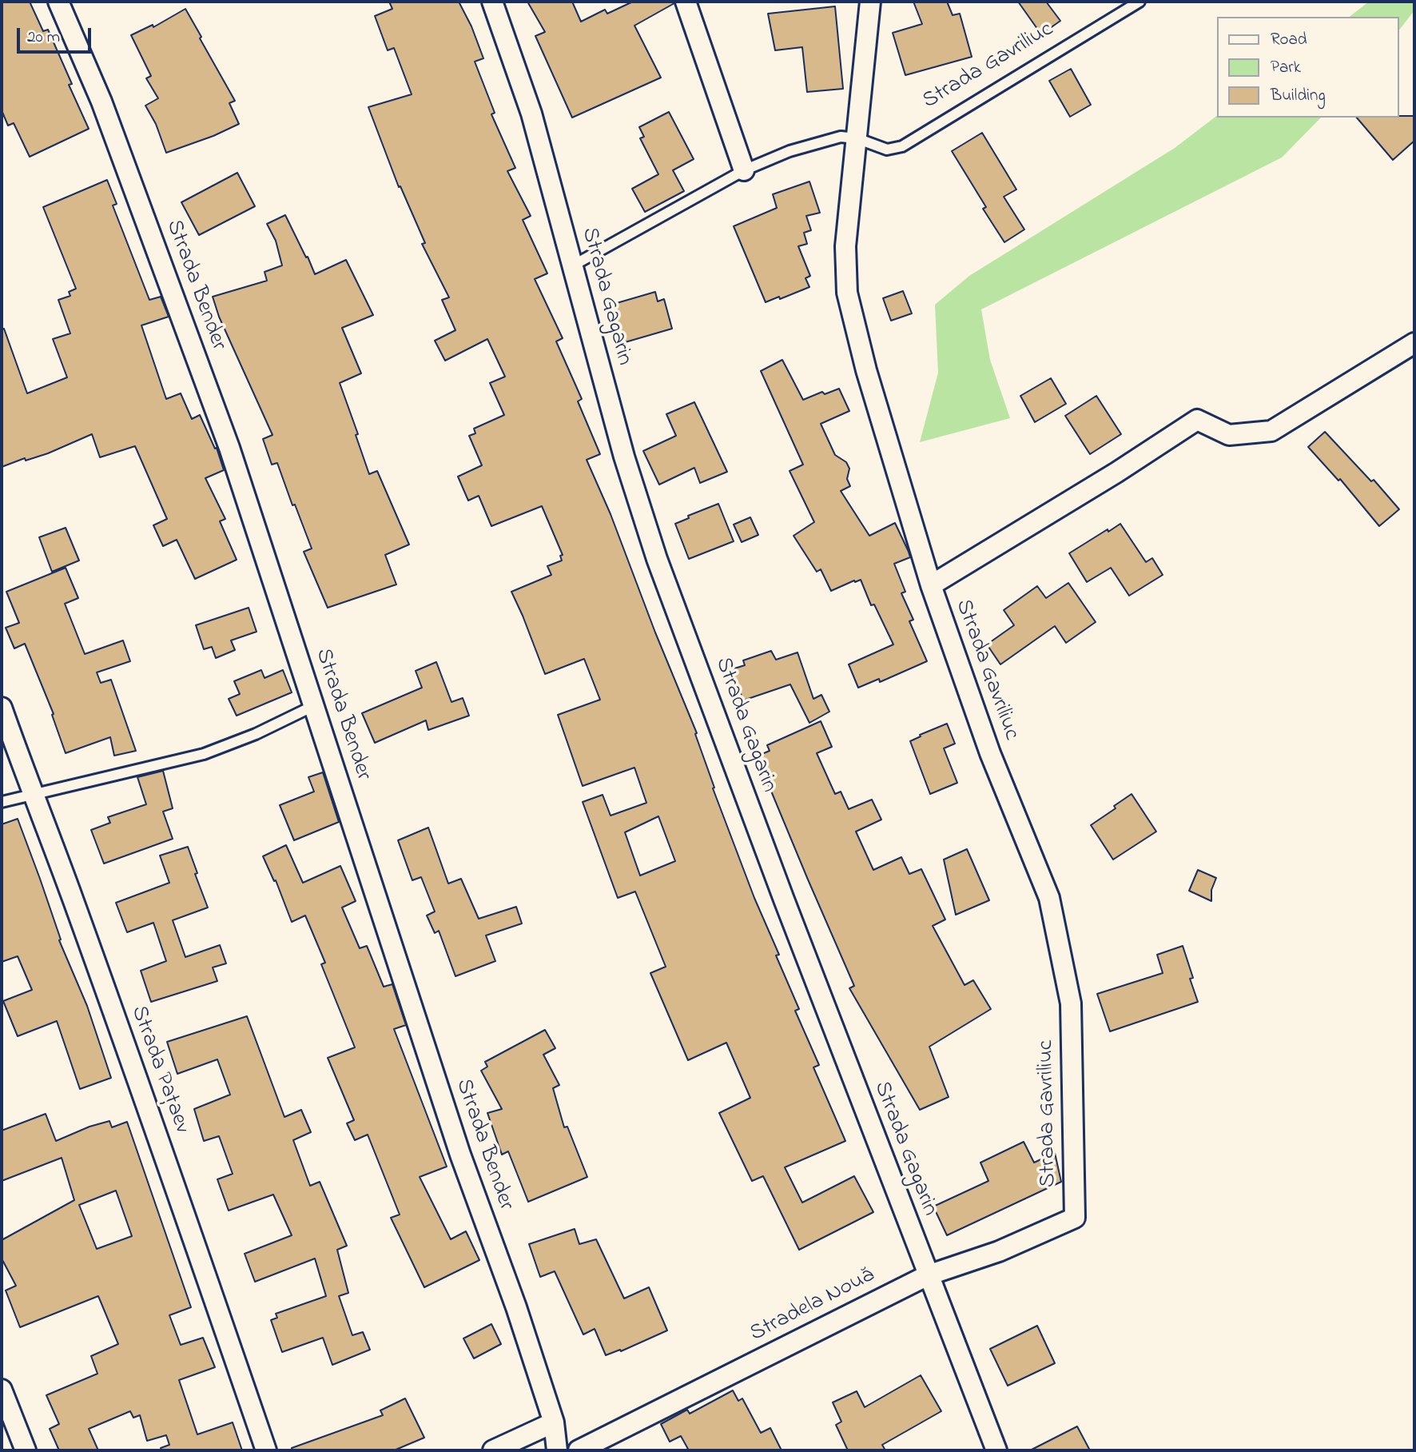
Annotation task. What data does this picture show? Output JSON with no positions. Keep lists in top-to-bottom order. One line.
{"streets":{"street":["Strada Gavriliuc","Strada Bender","Strada Gagarin","Strada Pațaev","Stradela Nouă"]},"crossings":[["Strada Gavriliuc","Stradela Nouă"],["Strada Gagarin","Stradela Nouă"]],"legend":["Road","Park","Building"],"scale_bar":"20 m"}
